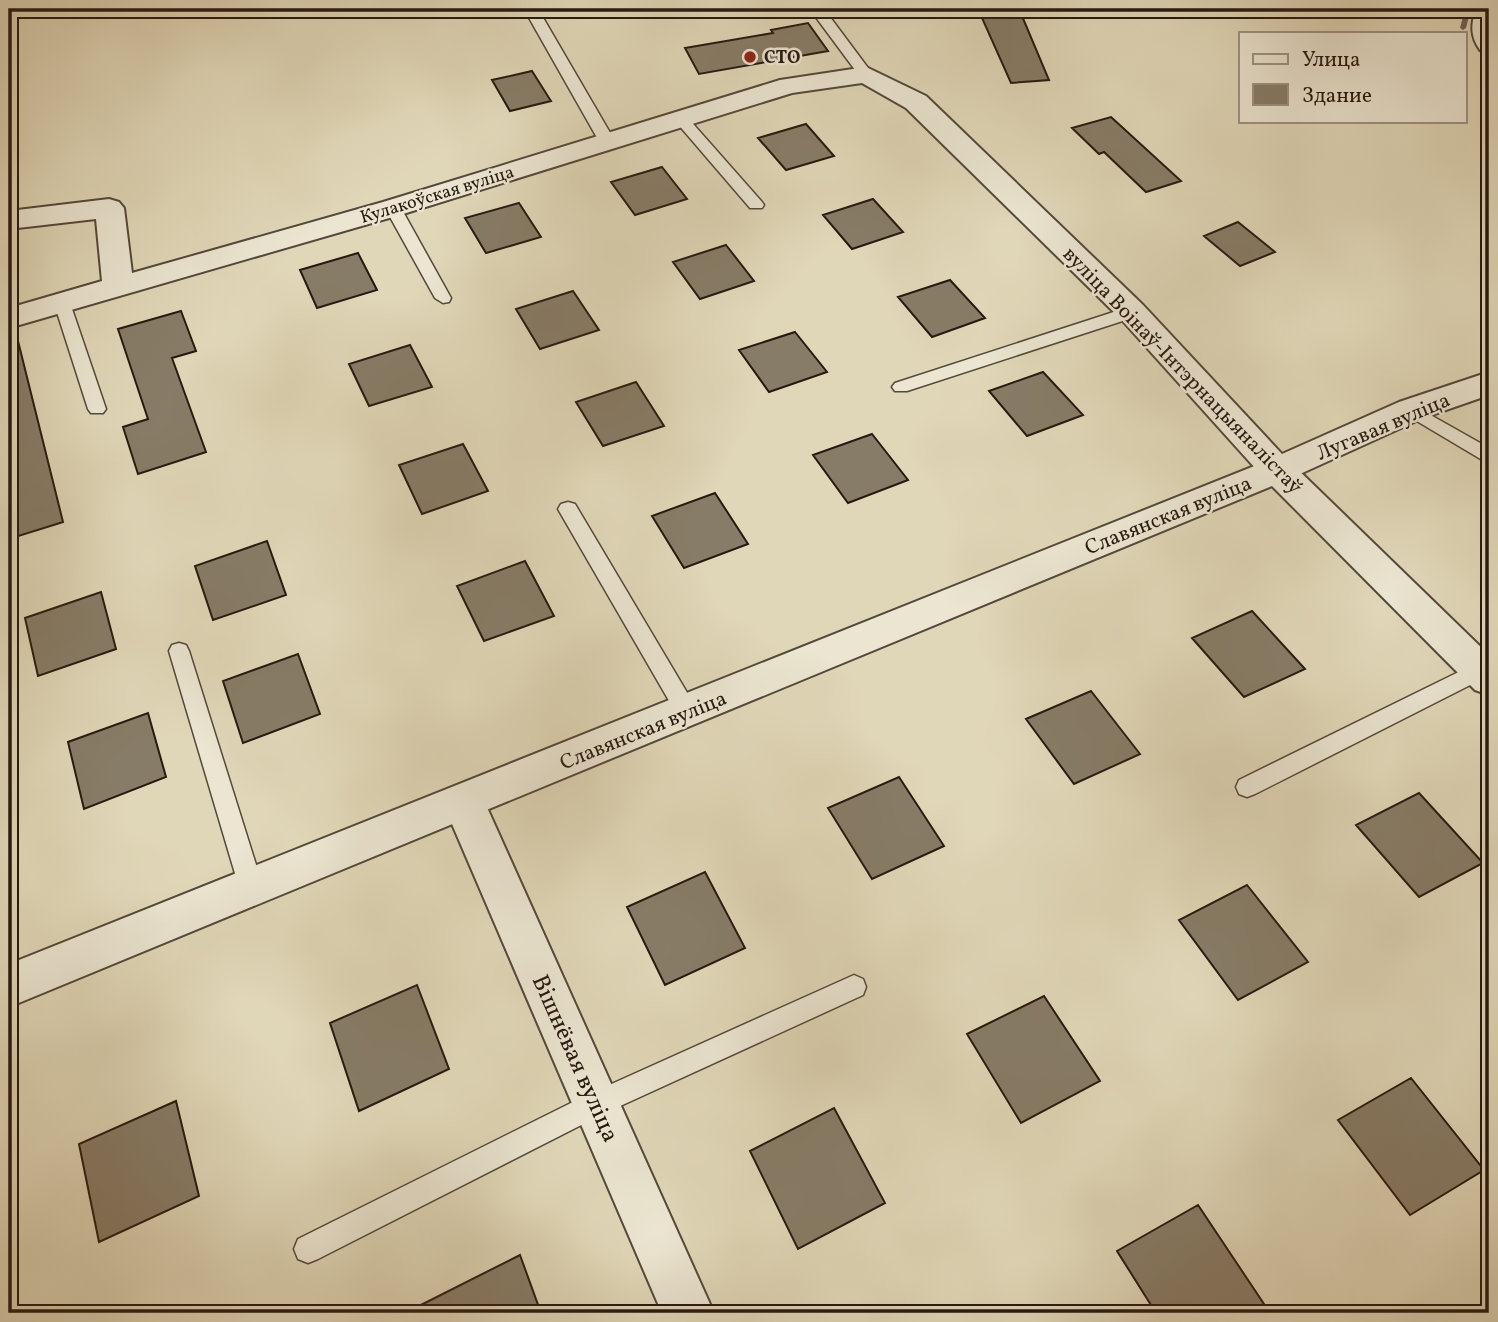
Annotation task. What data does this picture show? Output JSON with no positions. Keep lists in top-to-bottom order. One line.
{"streets":{"street":["Кулакоўская вуліца","вуліца Воінаў-Інтэрнацыяналістаў","Лугавая вуліца","Славянская вуліца","Вішнёвая вуліца"]},"crossings":[["Кулакоўская вуліца","вуліца Воінаў-Інтэрнацыяналістаў"],["вуліца Воінаў-Інтэрнацыяналістаў","Лугавая вуліца"],["вуліца Воінаў-Інтэрнацыяналістаў","Славянская вуліца"],["Лугавая вуліца","Славянская вуліца"],["Славянская вуліца","Вішнёвая вуліца"]],"places":["СТО"],"legend":["Улица","Здание"]}
